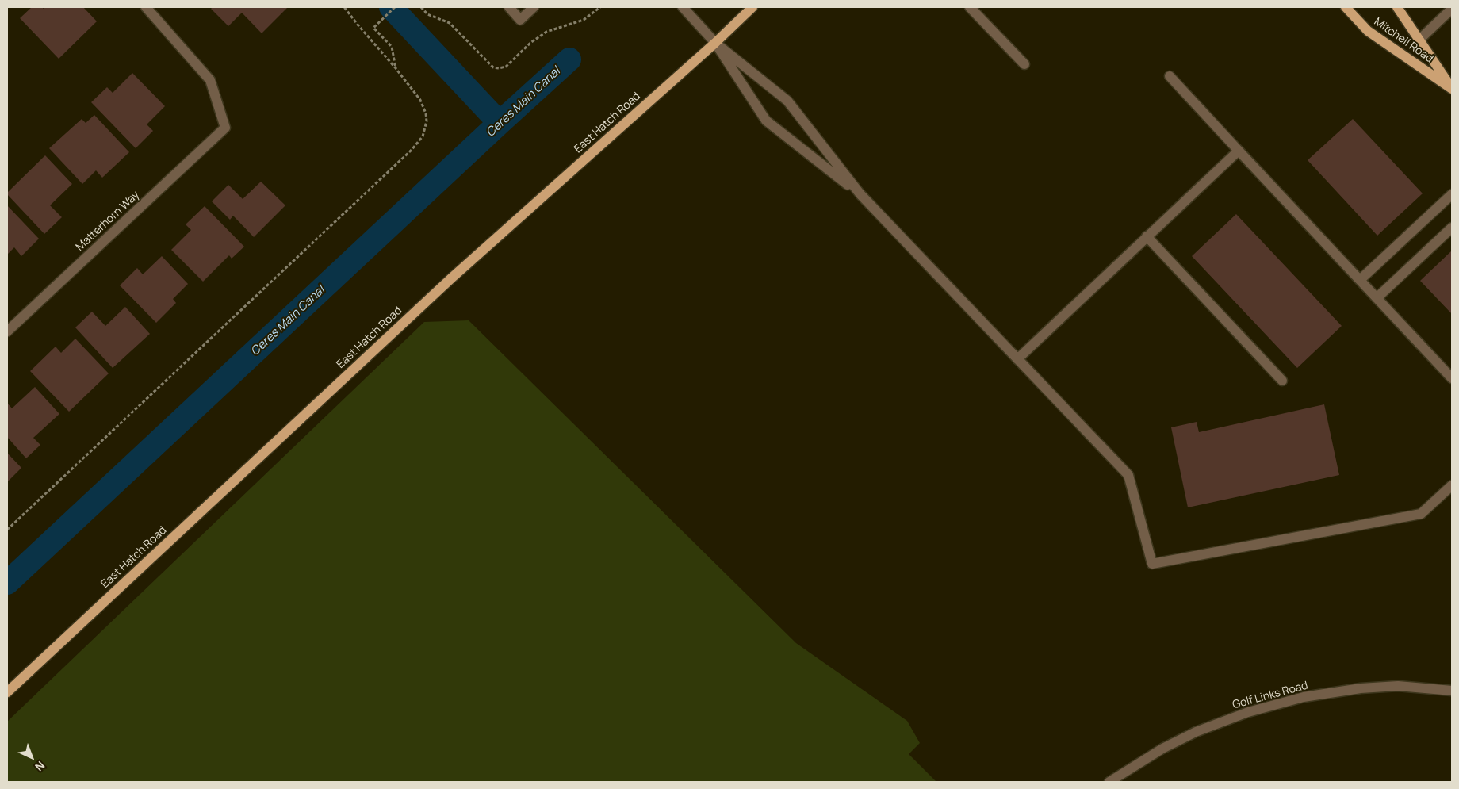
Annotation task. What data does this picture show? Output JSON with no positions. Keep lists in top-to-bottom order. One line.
{"streets":{"main road":["Mitchell Road","East Hatch Road"],"street":["Matterhorn Way","Golf Links Road"]},"water":["Ceres Main Canal"],"north":"bottom right"}
